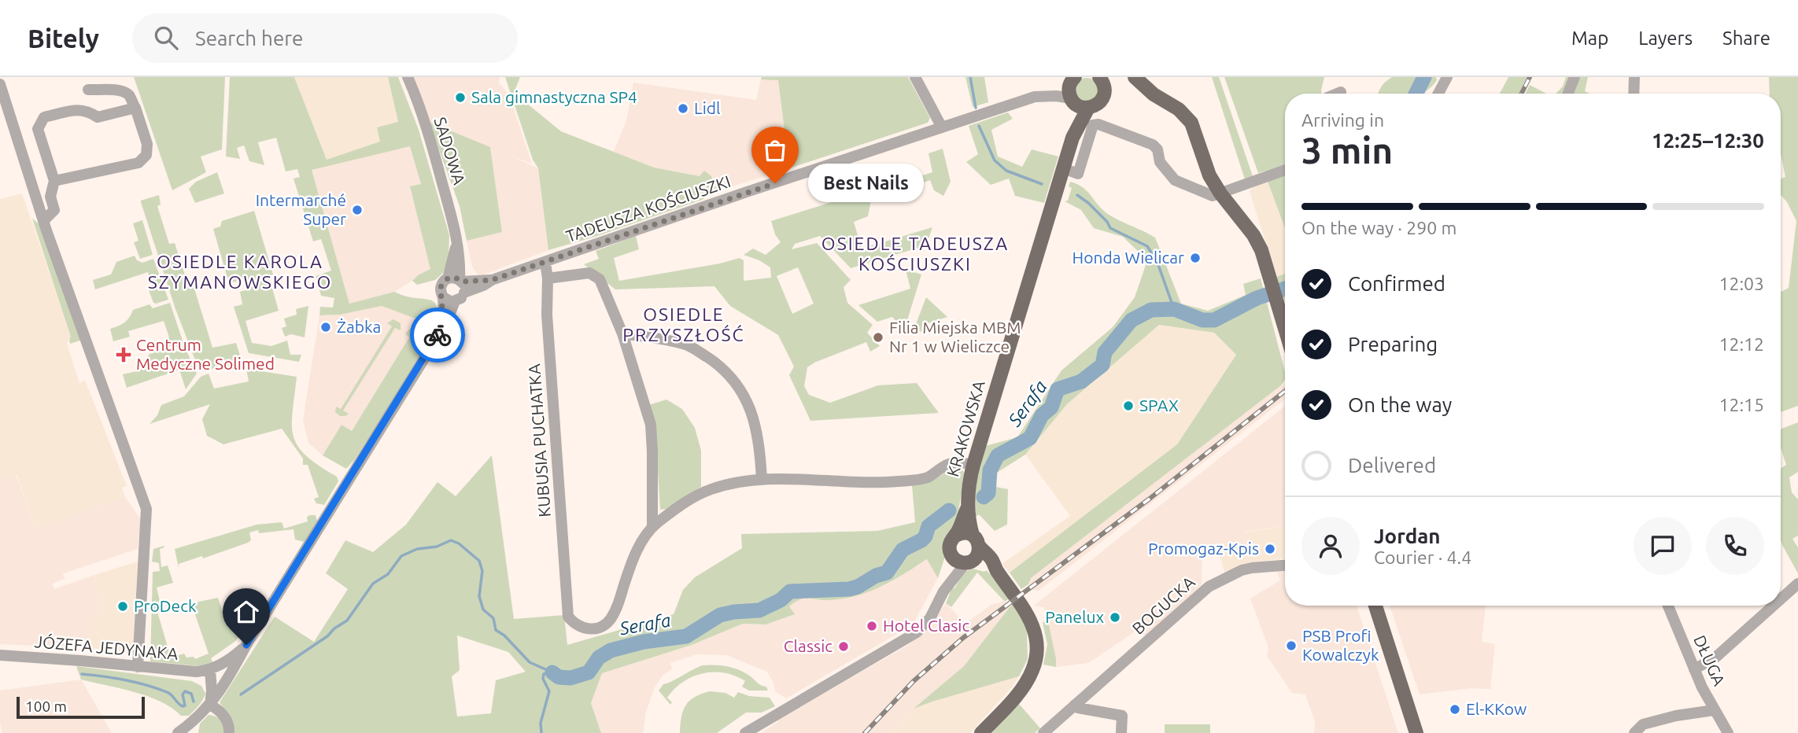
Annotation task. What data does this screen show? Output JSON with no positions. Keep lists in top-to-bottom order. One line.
{"streets":{"main road":["KRAKOWSKA"],"street":["SADOWA","TADEUSZA KOŚCIUSZKI","KUBUSIA PUCHATKA","BOGUCKA","JÓZEFA JEDYNAKA","DŁUGA"]},"crossings":[["SADOWA","TADEUSZA KOŚCIUSZKI"],["TADEUSZA KOŚCIUSZKI","KRAKOWSKA"],["TADEUSZA KOŚCIUSZKI","KUBUSIA PUCHATKA"]],"districts":["OSIEDLE TADEUSZA KOŚCIUSZKI","OSIEDLE KAROLA SZYMANOWSKIEGO","OSIEDLE PRZYSZŁOŚĆ"],"water":["Serafa"],"places":{"other":["Sala gimnastyczna SP4","Lidl","Best Nails","Intermarché Super","Honda Wielicar","Żabka","Filia Miejska MBM Nr 1 w Wieliczce","SPAX","Promogaz-Kpis","ProDeck","Panelux","Hotel Clasic","PSB Profi Kowalczyk","Classic","El-KKow"],"health":["Centrum Medyczne Solimed"]},"scale_bar":"100 m","page":{"header":"Bitely","search":"Search here","nav":["Map","Layers","Share"],"heading":["3 min","Arriving in","12:25–12:30"],"panel":["Jordan","Courier · 4.4"],"bubble":"Best Nails","bar":"On the way · 290 m","list":[["Confirmed","12:03"],["Preparing","12:12"],["On the way","12:15"],"Delivered"],"scale":"100 m"}}
